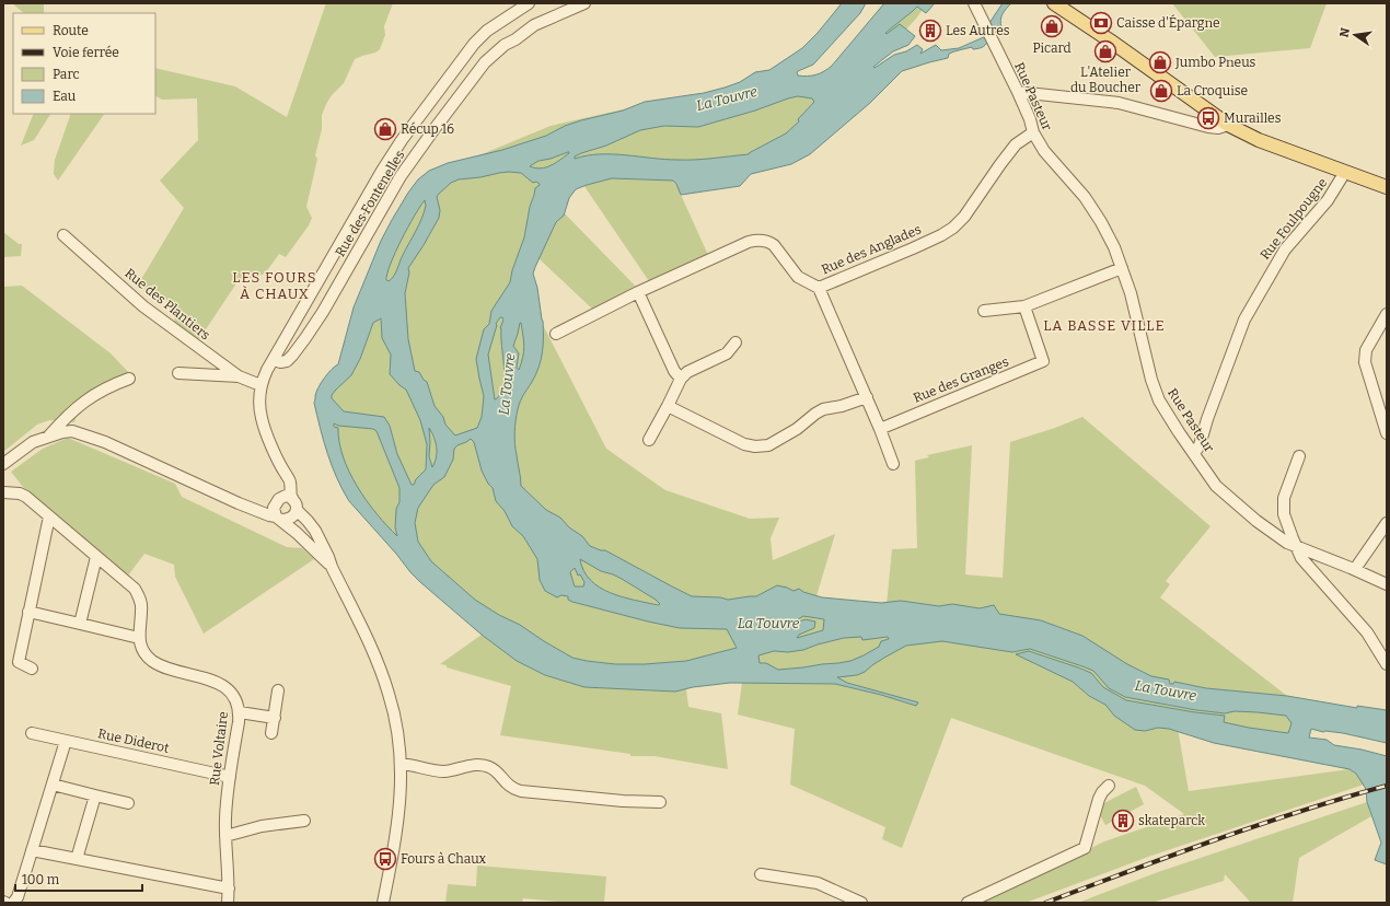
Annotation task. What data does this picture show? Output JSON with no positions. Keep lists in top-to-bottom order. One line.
{"streets":{"street":["Rue Pasteur","Rue des Fontenelles","Rue Foulpougne","Rue des Anglades","Rue des Plantiers","Rue des Granges","Rue Diderot","Rue Voltaire"]},"crossings":[["Rue Pasteur","Rue Foulpougne"],["Rue Pasteur","Rue des Anglades"],["Rue Diderot","Rue Voltaire"]],"districts":["LES FOURS À CHAUX","LA BASSE VILLE"],"water":["La Touvre"],"places":{"bank":["Caisse d'Épargne"],"shop":["Picard","L'Atelier du Boucher","Jumbo Pneus","La Croquise","Récup 16"],"building":["Les Autres","skateparck"],"bus stop":["Murailles","Fours à Chaux"]},"legend":["Route","Voie ferrée","Parc","Eau"],"scale_bar":"100 m","north":"left"}
